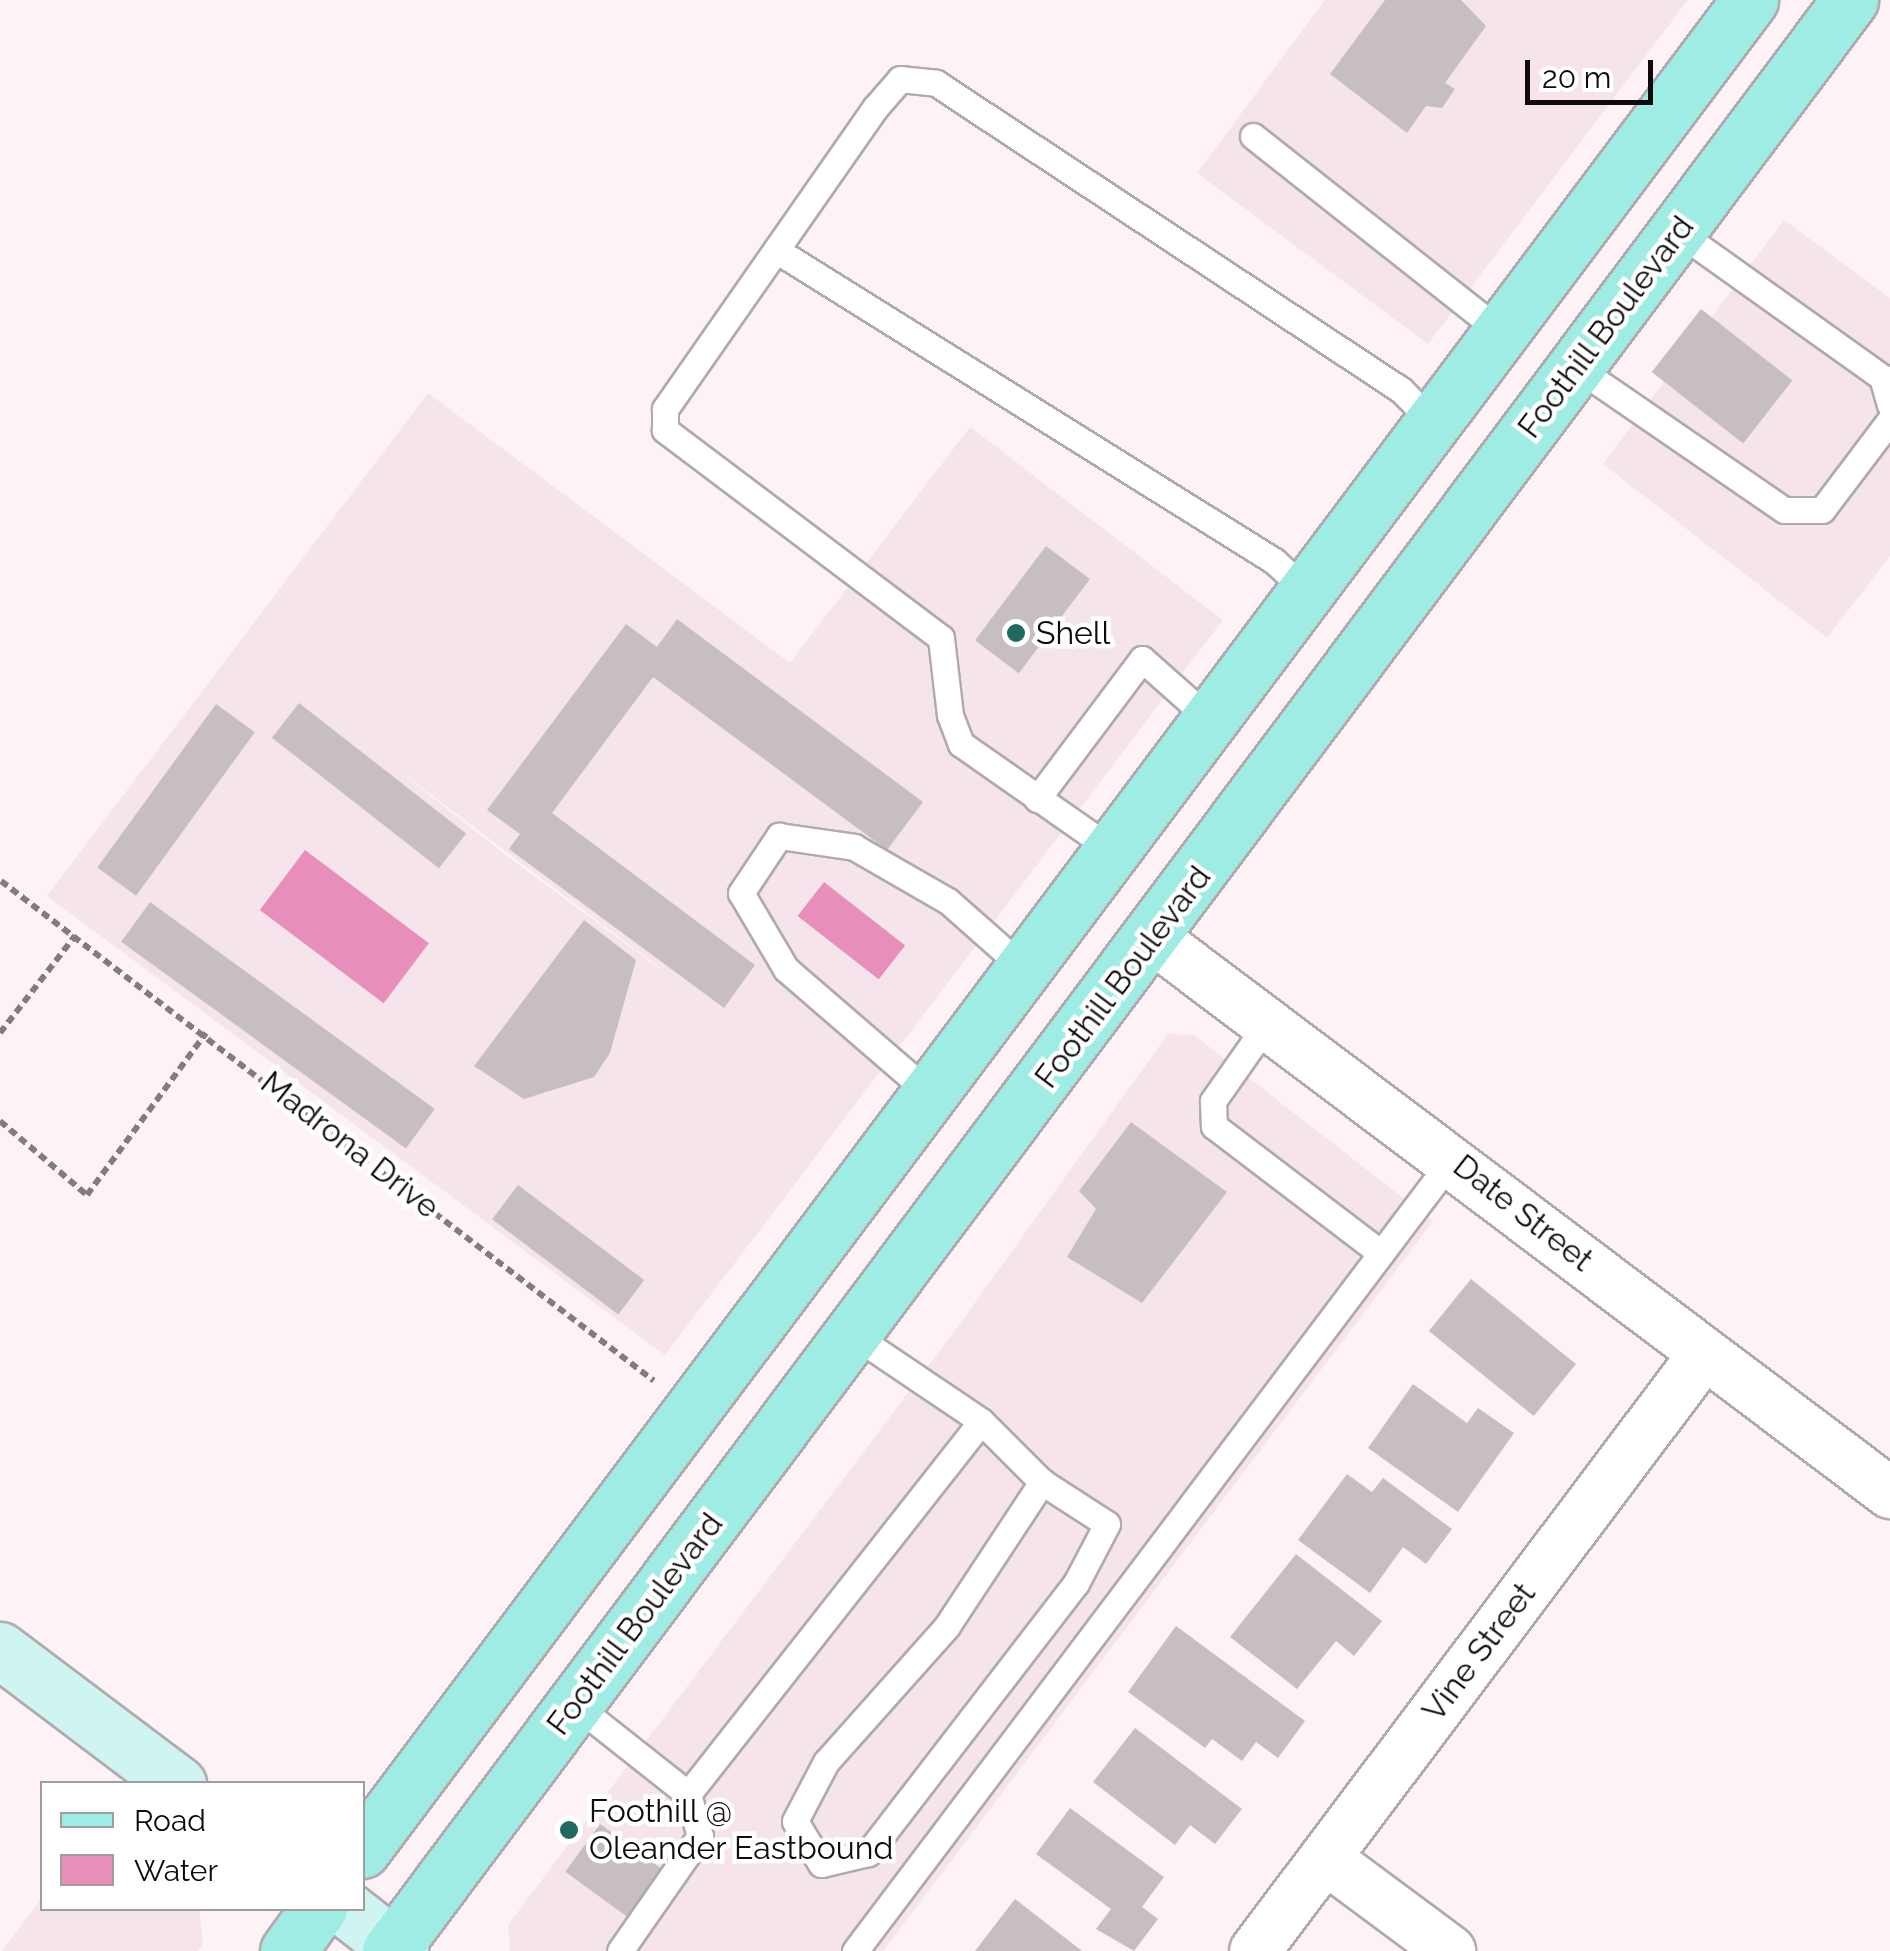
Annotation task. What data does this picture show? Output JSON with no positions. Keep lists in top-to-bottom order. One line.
{"streets":{"main road":["Foothill Boulevard"],"street":["Date Street","Vine Street"],"path":["Madrona Drive"]},"crossings":[["Foothill Boulevard","Date Street"],["Date Street","Vine Street"]],"places":["Shell","Foothill @ Oleander Eastbound"],"legend":["Road","Water"],"scale_bar":"20 m"}
